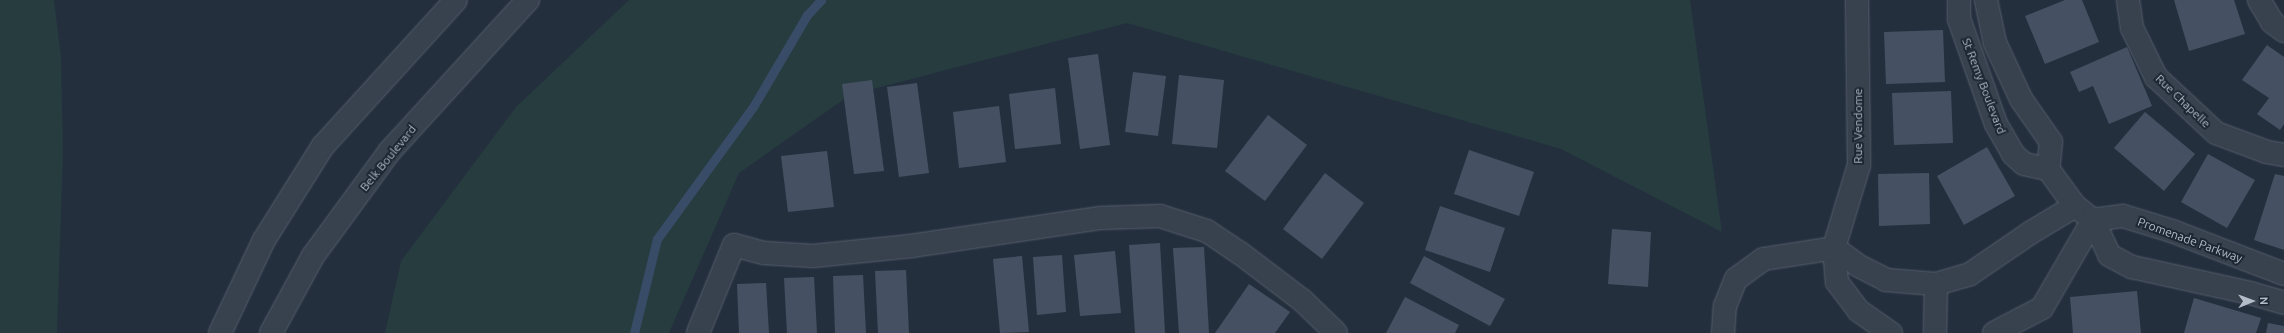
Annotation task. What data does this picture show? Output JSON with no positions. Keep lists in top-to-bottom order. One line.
{"streets":{"street":["St Remy Boulevard","Rue Chapelle","Rue Vendome","Belk Boulevard","Promenade Parkway"]},"north":"right"}
